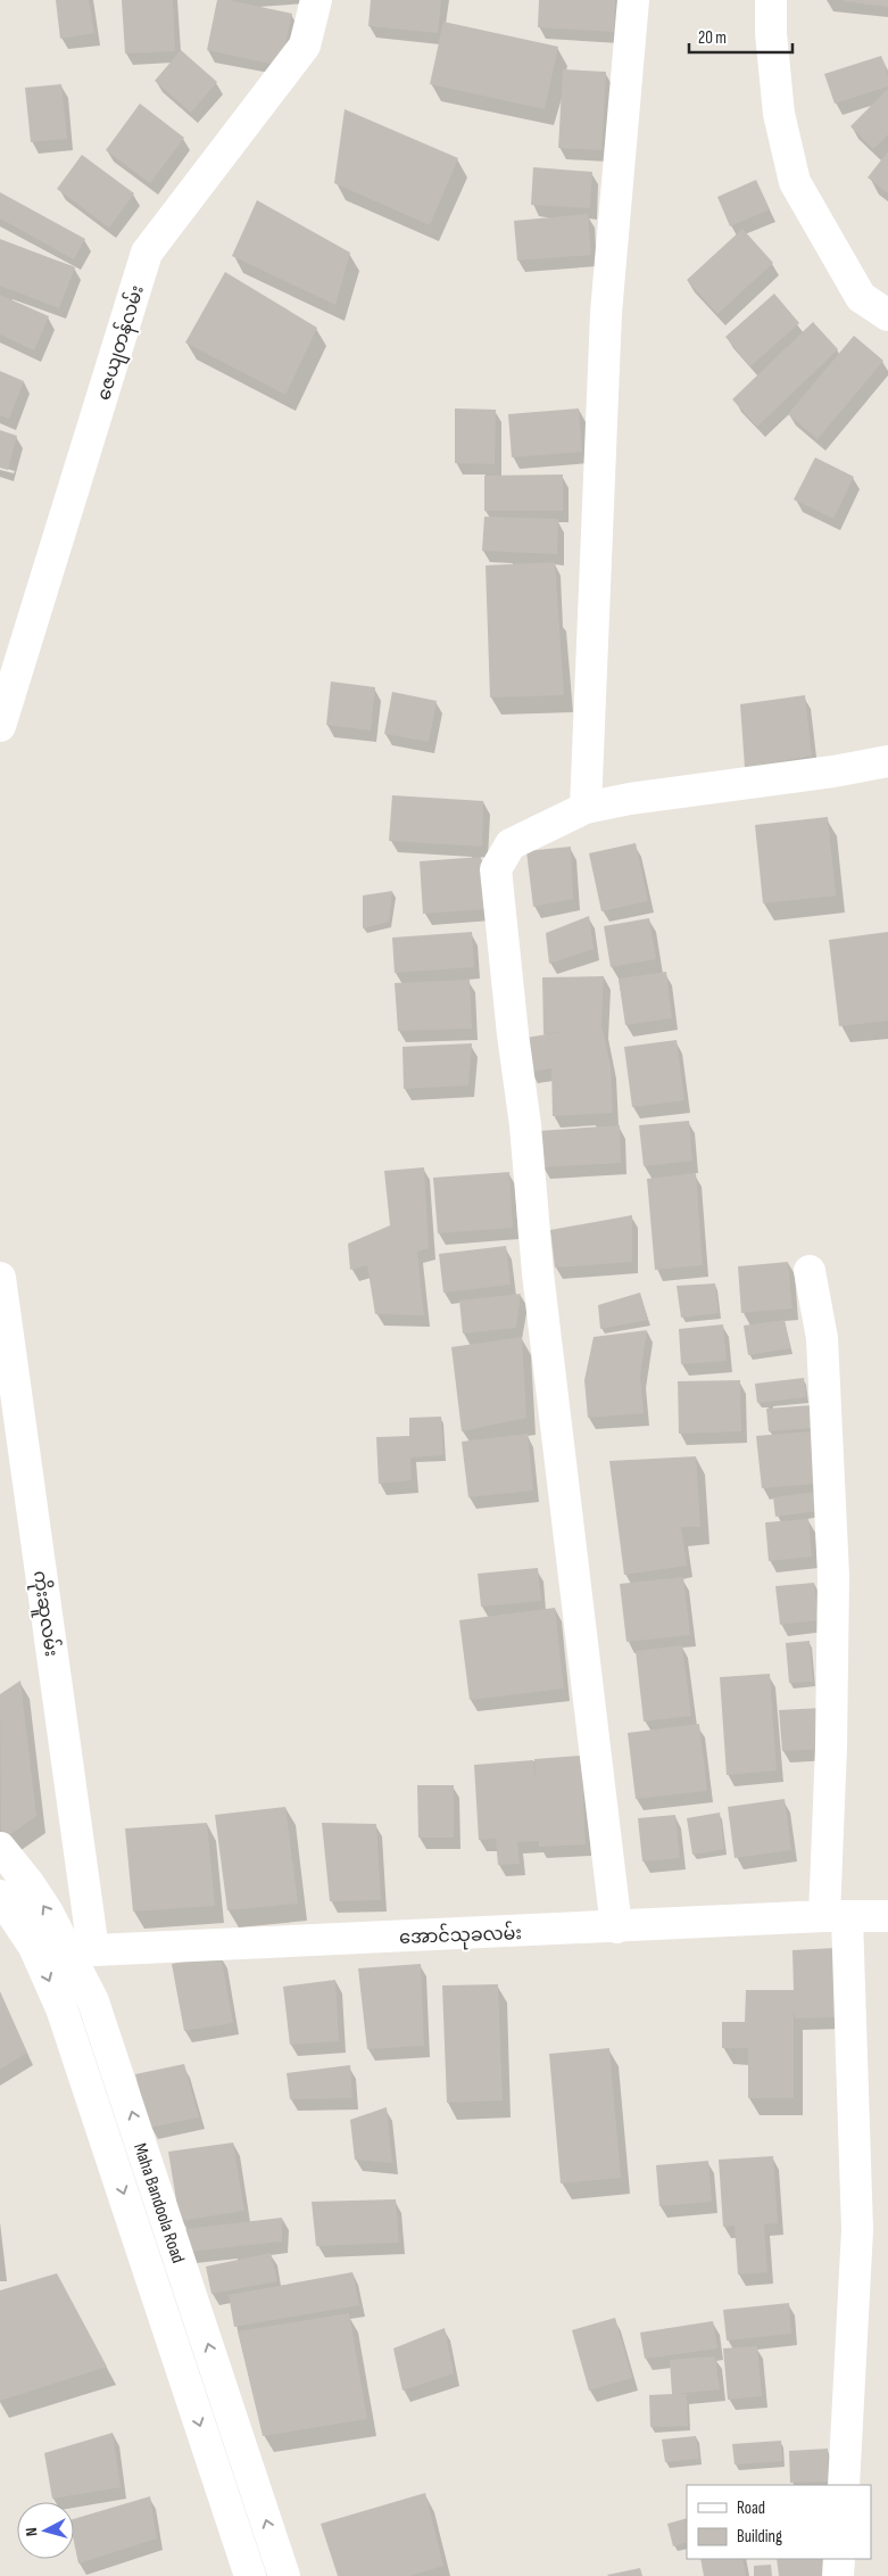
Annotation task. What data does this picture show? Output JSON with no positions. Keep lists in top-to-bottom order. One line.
{"streets":{"street":["ဇေယျတန်လမ်း","ကိုးဆူလမ်း","အောင်သုခလမ်း","Maha Bandoola Road"]},"crossings":[["ကိုးဆူလမ်း","အောင်သုခလမ်း"],["ကိုးဆူလမ်း","Maha Bandoola Road"],["အောင်သုခလမ်း","Maha Bandoola Road"]],"legend":["Road","Building"],"scale_bar":"20 m","north":"left"}
